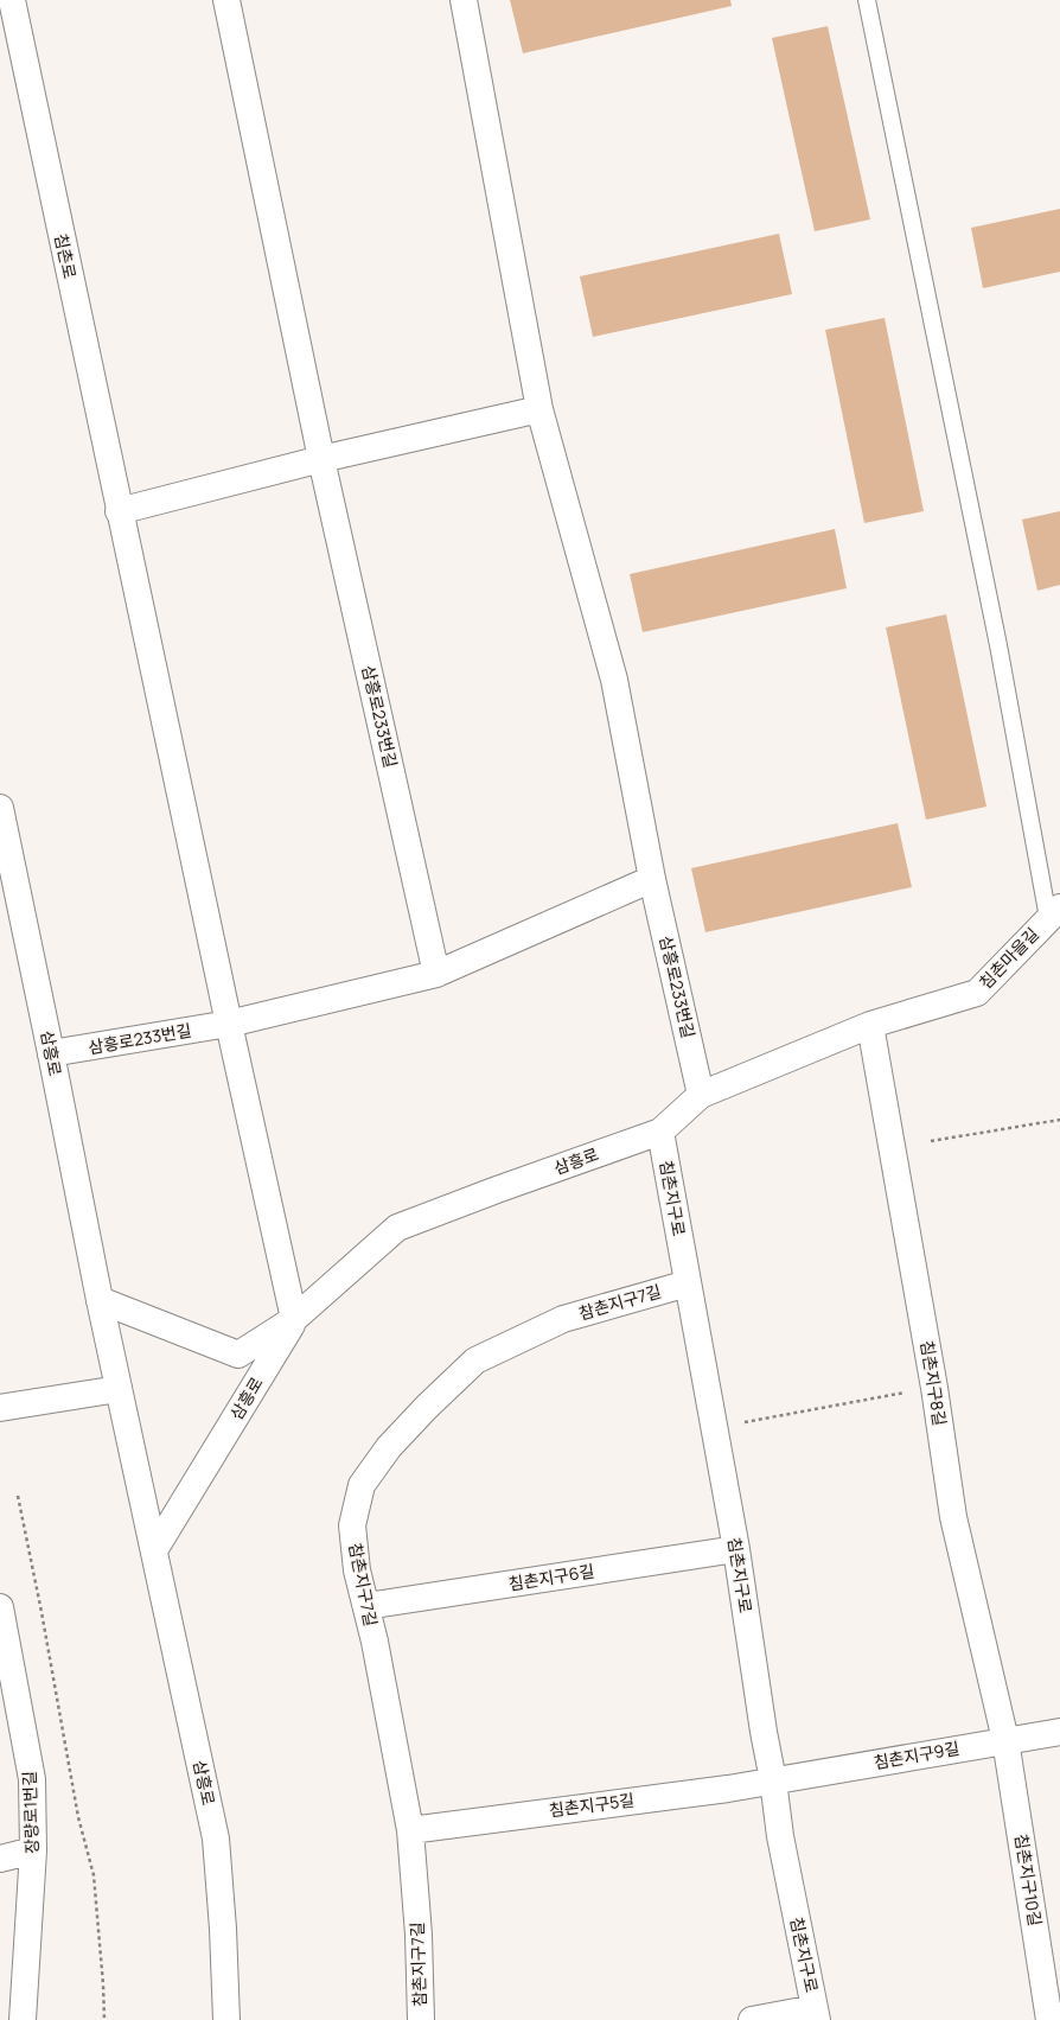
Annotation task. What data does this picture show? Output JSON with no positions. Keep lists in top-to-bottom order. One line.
{"streets":{"street":["침촌로","삼흥로233번길","침촌마을길","삼흥로","침촌지구로","참촌지구7길","침촌지구8길","침촌지구6길","침촌지구9길","침촌지구5길","장량로1번길","침촌지구10길"]},"crossings":[["삼흥로233번길","삼흥로"],["침촌마을길","삼흥로"],["침촌마을길","침촌지구8길"],["삼흥로","침촌지구로"],["삼흥로","침촌지구8길"],["침촌지구로","참촌지구7길"],["침촌지구로","침촌지구6길"],["침촌지구로","침촌지구9길"],["침촌지구로","침촌지구5길"],["참촌지구7길","침촌지구6길"],["참촌지구7길","침촌지구5길"],["침촌지구8길","침촌지구9길"],["침촌지구8길","침촌지구10길"],["침촌지구9길","침촌지구5길"],["침촌지구9길","침촌지구10길"]]}
